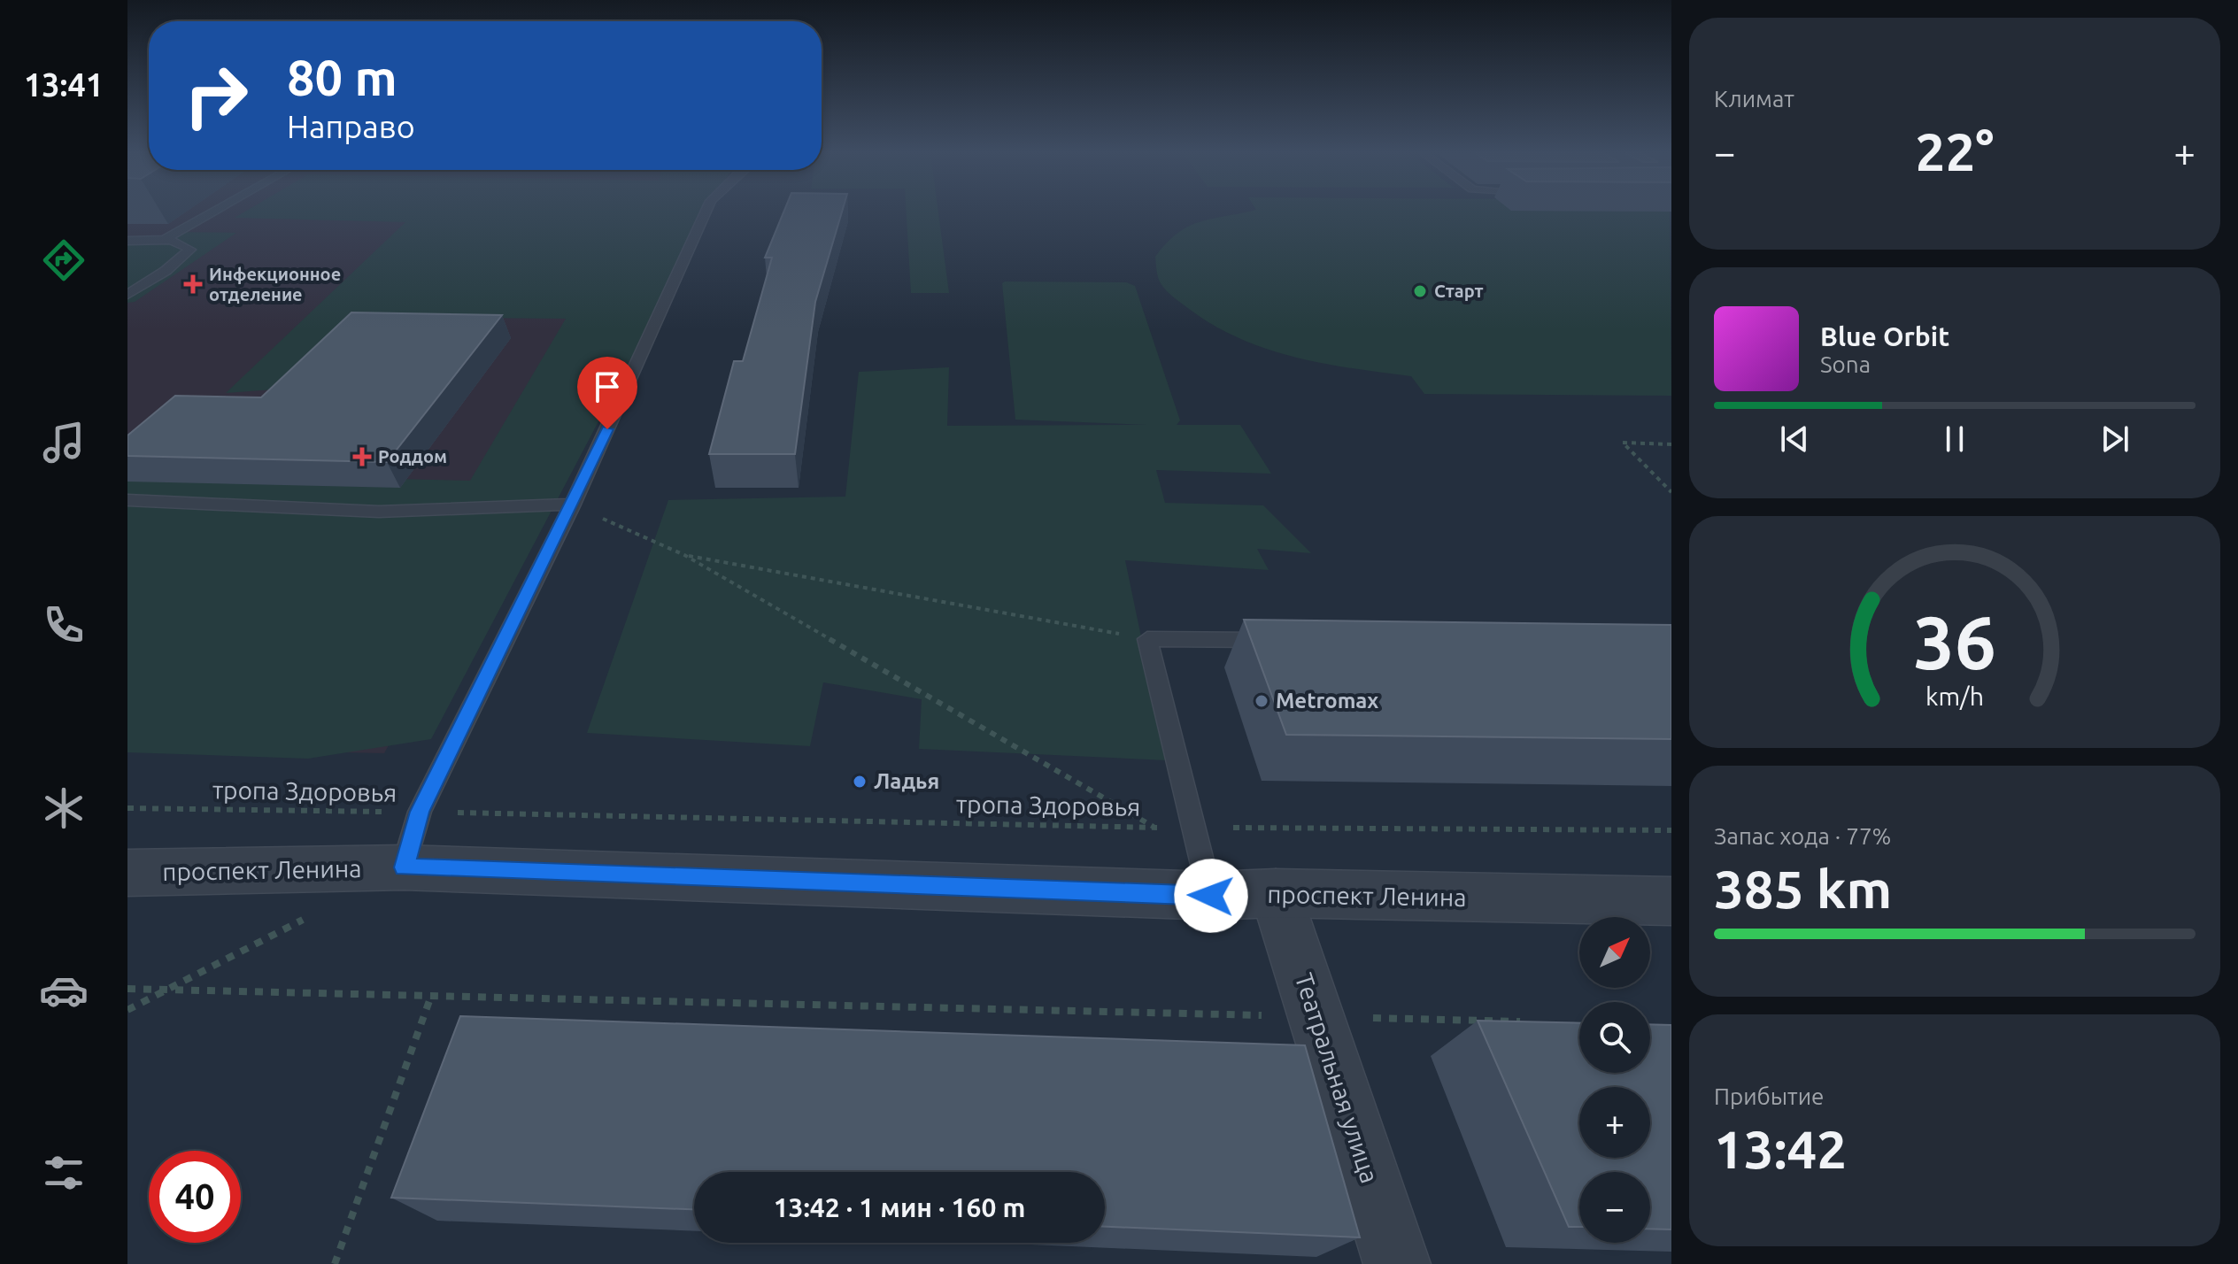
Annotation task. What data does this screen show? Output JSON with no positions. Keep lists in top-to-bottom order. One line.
{"streets":{"street":["проспект Ленина","Театральная улица"],"path":["тропа Здоровья"]},"crossings":[["проспект Ленина","Театральная улица"]],"places":{"health":["Инфекционное отделение","Роддом"],"other":["Старт","Metromax","Ладья"]},"north":"top right","page":{"tabs":"13:41","tile":["Климат",["Запас хода · 77%","385 km"],["Прибытие","13:42"]],"turn":["80 m","Направо"],"heat":["−","22°","+"],"song":["Blue Orbit","Sona"],"map_buttons":["+","−"],"limit":"40","trip":"13:42 · 1 мин · 160 m","gauge":["36","km/h"]}}
